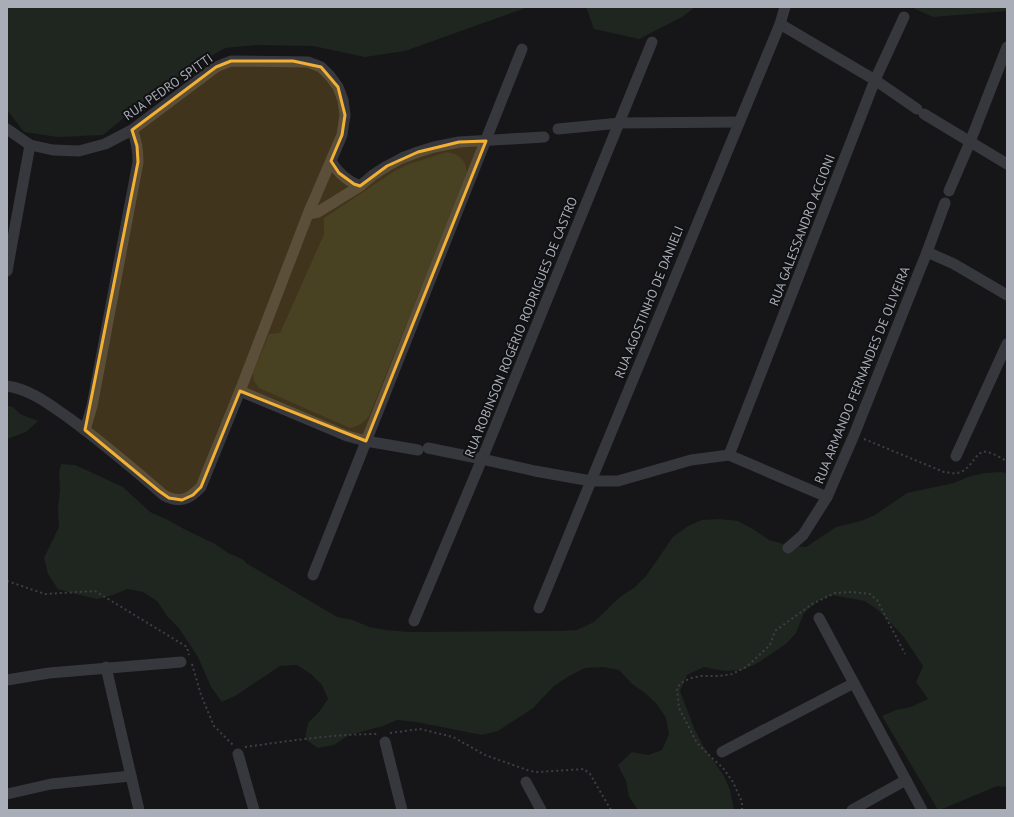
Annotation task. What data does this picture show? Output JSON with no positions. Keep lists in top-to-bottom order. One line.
{"streets":{"street":["RUA PEDRO SPITTI","RUA GALESSANDRO ACCIONI","RUA AGOSTINHO DE DANIELI","RUA ROBINSON ROGÉRIO RODRIGUES DE CASTRO","RUA ARMANDO FERNANDES DE OLIVEIRA"]}}
